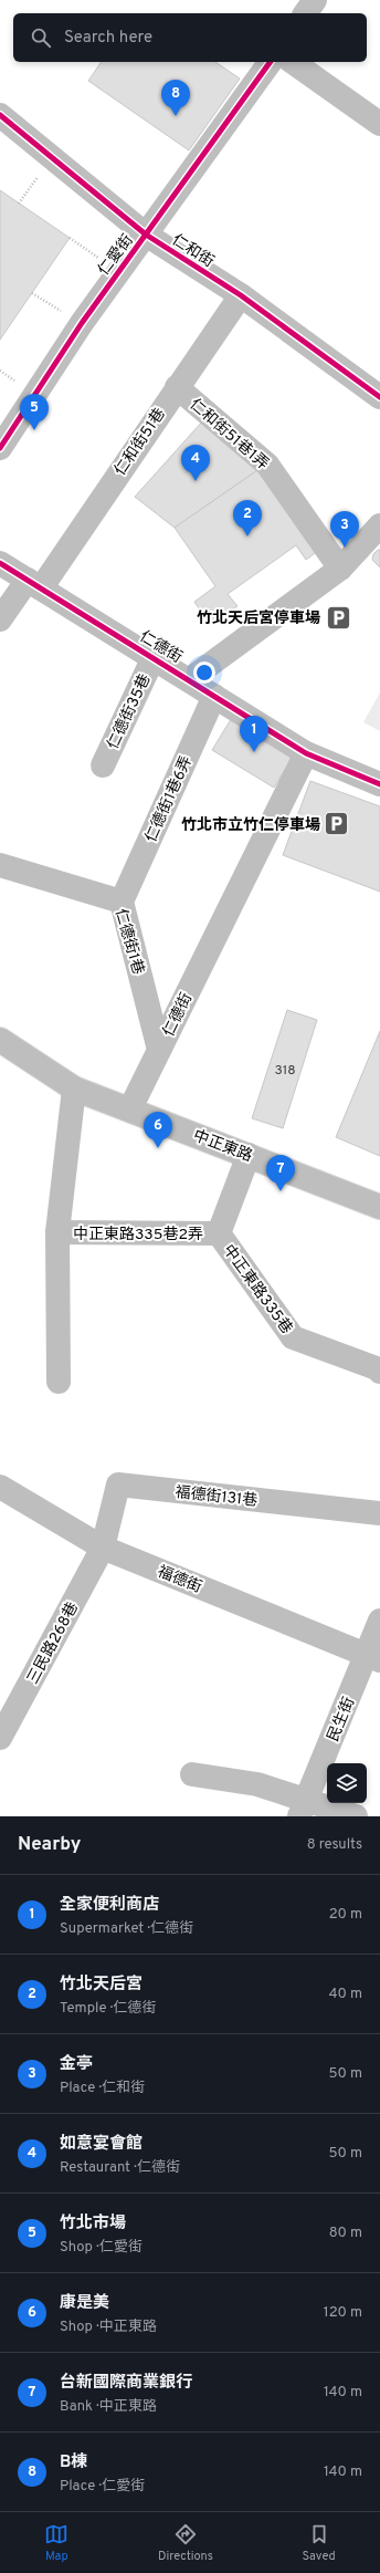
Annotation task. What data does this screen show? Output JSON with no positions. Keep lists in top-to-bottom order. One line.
{"streets":{"street":["仁和街","仁愛街","仁和街51巷1弄","仁和街51巷","仁德街","仁德街35巷","仁德街1巷6弄","仁德街1巷","中正東路","中正東路335巷2弄","中正東路335巷","福德街131巷","福德街","三民路268巷","民生街"]},"crossings":[["仁和街","仁愛街"],["仁和街","仁和街51巷"],["仁和街51巷1弄","仁和街51巷"],["仁和街51巷","仁德街"],["仁德街","仁德街35巷"],["仁德街","仁德街1巷6弄"],["仁德街","仁德街1巷"],["仁德街","中正東路"],["仁德街1巷6弄","仁德街1巷"],["中正東路","中正東路335巷2弄"],["中正東路","中正東路335巷"],["中正東路335巷2弄","中正東路335巷"],["福德街131巷","福德街"],["福德街131巷","三民路268巷"],["福德街","三民路268巷"],["福德街","民生街"]],"places":{"parking":["竹北天后宮停車場","竹北市立竹仁停車場"]},"house_numbers":["318"],"page":{"search":"Search here","pins":["8","5","4","2","3","1","6","7"],"heading":["Nearby","8 results"],"list":[{"mark":"1","name":"全家便利商店","note":"Supermarket · 仁德街","value":"20 m"},{"mark":"2","name":"竹北天后宮","note":"Temple · 仁德街","value":"40 m"},{"mark":"3","name":"金亭","note":"Place · 仁和街","value":"50 m"},{"mark":"4","name":"如意宴會館","note":"Restaurant · 仁德街","value":"50 m"},{"mark":"5","name":"竹北市場","note":"Shop · 仁愛街","value":"80 m"},{"mark":"6","name":"康是美","note":"Shop · 中正東路","value":"120 m"},{"mark":"7","name":"台新國際商業銀行","note":"Bank · 中正東路","value":"140 m"},{"mark":"8","name":"B棟","note":"Place · 仁愛街","value":"140 m"}],"nav":["Map","Directions","Saved"]}}
